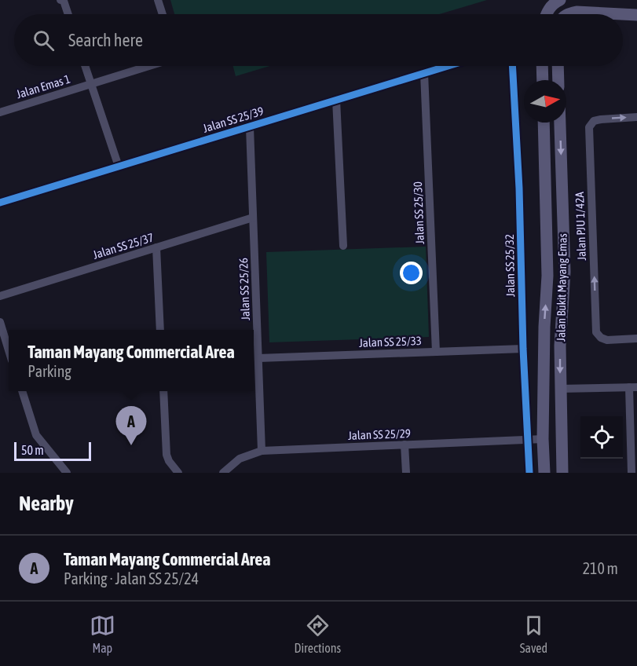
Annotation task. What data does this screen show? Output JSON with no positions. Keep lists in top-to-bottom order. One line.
{"streets":{"main road":["Jalan Bukit Mayang Emas"],"street":["Jalan Emas 1","Jalan SS 25/39","Jalan SS 25/30","Jalan PJU 1/42A","Jalan SS 25/37","Jalan SS 25/32","Jalan SS 25/26","Jalan SS 25/33","Jalan SS 25/29"]},"crossings":[["Jalan SS 25/39","Jalan SS 25/30"],["Jalan SS 25/39","Jalan SS 25/26"],["Jalan SS 25/30","Jalan SS 25/33"],["Jalan SS 25/37","Jalan SS 25/26"],["Jalan SS 25/32","Jalan SS 25/33"],["Jalan SS 25/32","Jalan SS 25/29"],["Jalan Bukit Mayang Emas","Jalan SS 25/29"],["Jalan SS 25/26","Jalan SS 25/33"],["Jalan SS 25/26","Jalan SS 25/29"]],"scale_bar":"50 m","north":"right","page":{"search":"Search here","popup":["Taman Mayang Commercial Area","Parking"],"pins":"A","scale":"50 m","heading":"Nearby","list":[{"mark":"A","name":"Taman Mayang Commercial Area","note":"Parking · Jalan SS 25/24","value":"210 m"}],"nav":["Map","Directions","Saved"]}}
